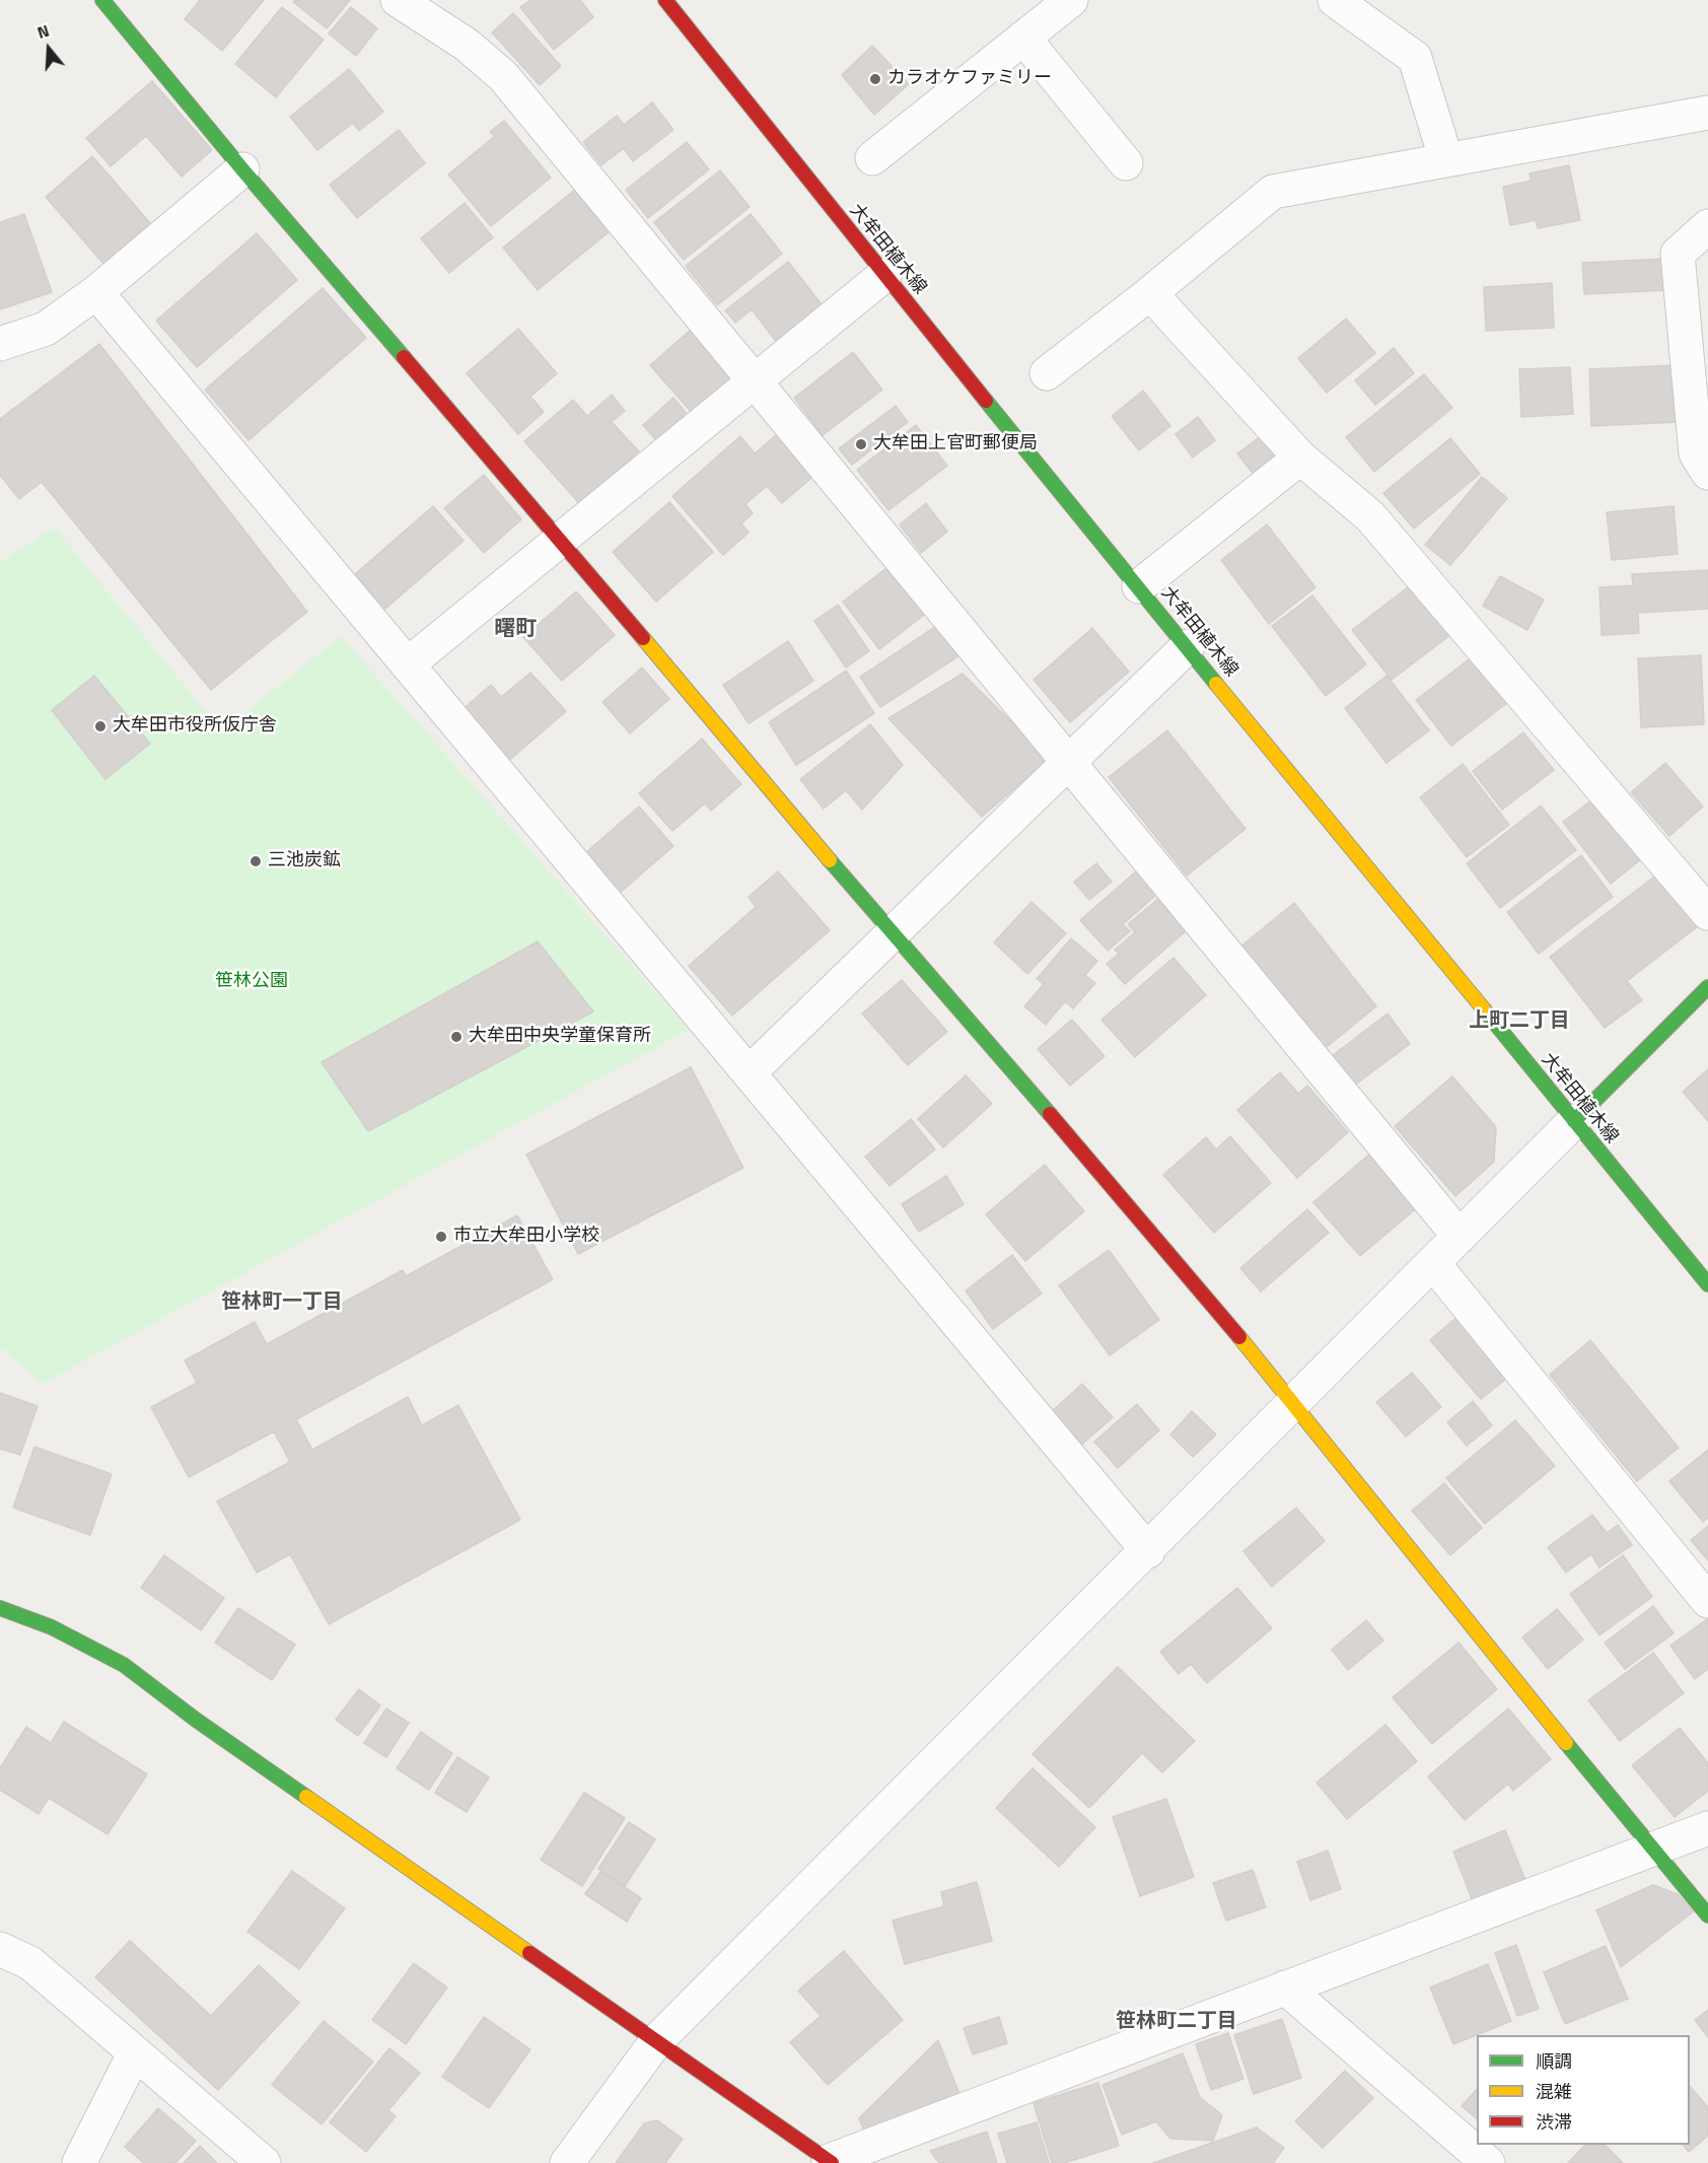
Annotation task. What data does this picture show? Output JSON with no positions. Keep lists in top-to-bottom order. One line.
{"streets":{"street":["大牟田植木線"]},"districts":["曙町","上町二丁目","笹林町一丁目","笹林町二丁目"],"parks":["笹林公園"],"places":["カラオケファミリー","大牟田上官町郵便局","大牟田市役所仮庁舎","三池炭鉱","大牟田中央学童保育所","市立大牟田小学校"],"legend":["順調","混雑","渋滞"],"north":"top"}
